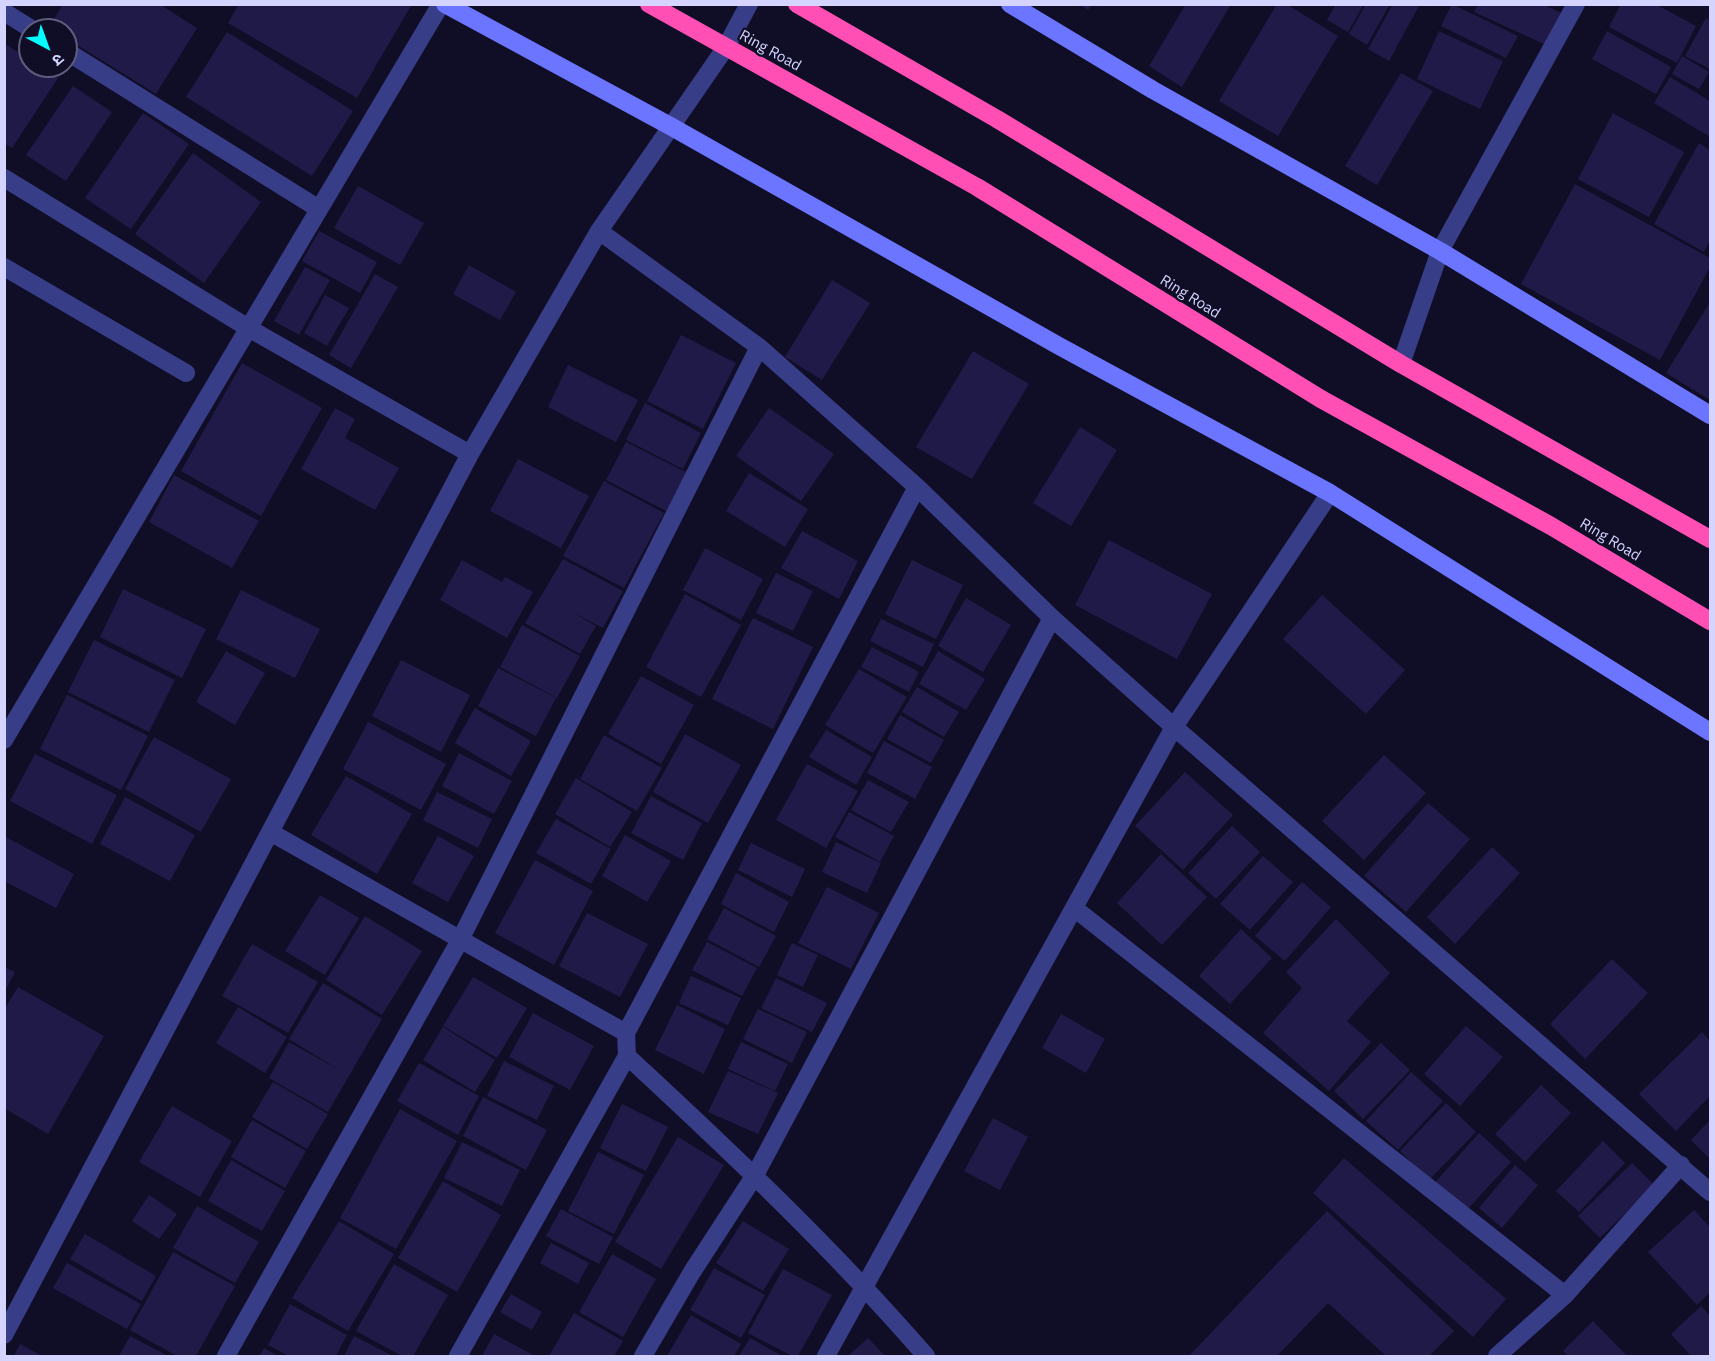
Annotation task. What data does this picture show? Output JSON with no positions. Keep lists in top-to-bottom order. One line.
{"streets":{"highway":["Ring Road"]},"north":"bottom right"}
